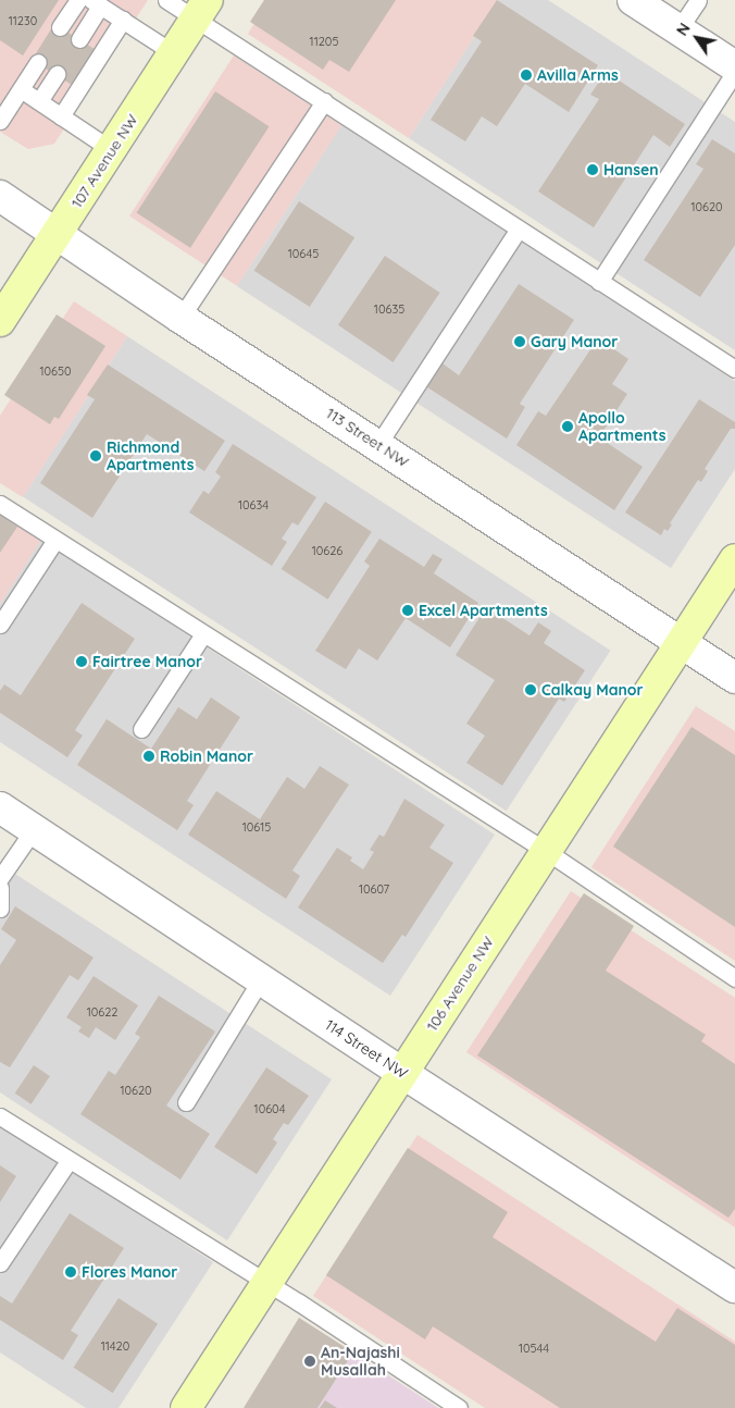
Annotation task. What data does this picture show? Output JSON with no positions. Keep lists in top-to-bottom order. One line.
{"streets":{"street":["107 Avenue NW","113 Street NW","106 Avenue NW","114 Street NW"]},"crossings":[["107 Avenue NW","113 Street NW"],["113 Street NW","106 Avenue NW"],["106 Avenue NW","114 Street NW"]],"places":["Avilla Arms","Hansen","Gary Manor","Apollo Apartments","Richmond Apartments","Excel Apartments","Fairtree Manor","Calkay Manor","Robin Manor","Flores Manor","An-Najashi Musallah"],"house_numbers":["11230","11205","10620","10645","10635","10650","10634","10626","10615","10607","10622","10620","10604","11420","10544"],"north":"top left"}
